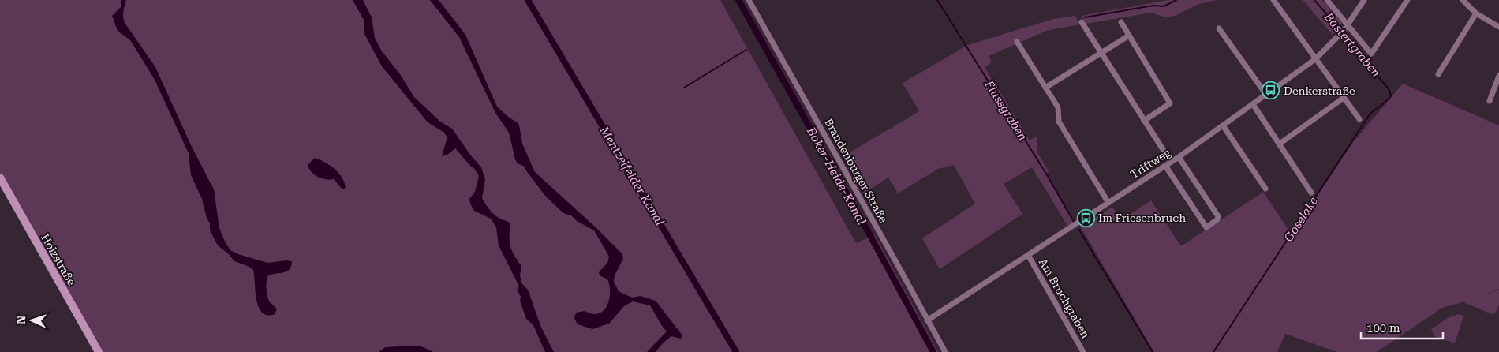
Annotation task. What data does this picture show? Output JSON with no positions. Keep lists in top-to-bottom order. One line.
{"streets":{"main road":["Holzstraße"],"street":["Triftweg","Brandenburger Straße","Am Bruchgraben"]},"crossings":[["Triftweg","Brandenburger Straße"],["Triftweg","Am Bruchgraben"]],"water":["Bastertgraben","Flussgraben","Mentzelfelder Kanal","Boker-Heide-Kanal","Goselake"],"places":{"bus stop":["Denkerstraße","Im Friesenbruch"]},"scale_bar":"100 m","north":"left"}
